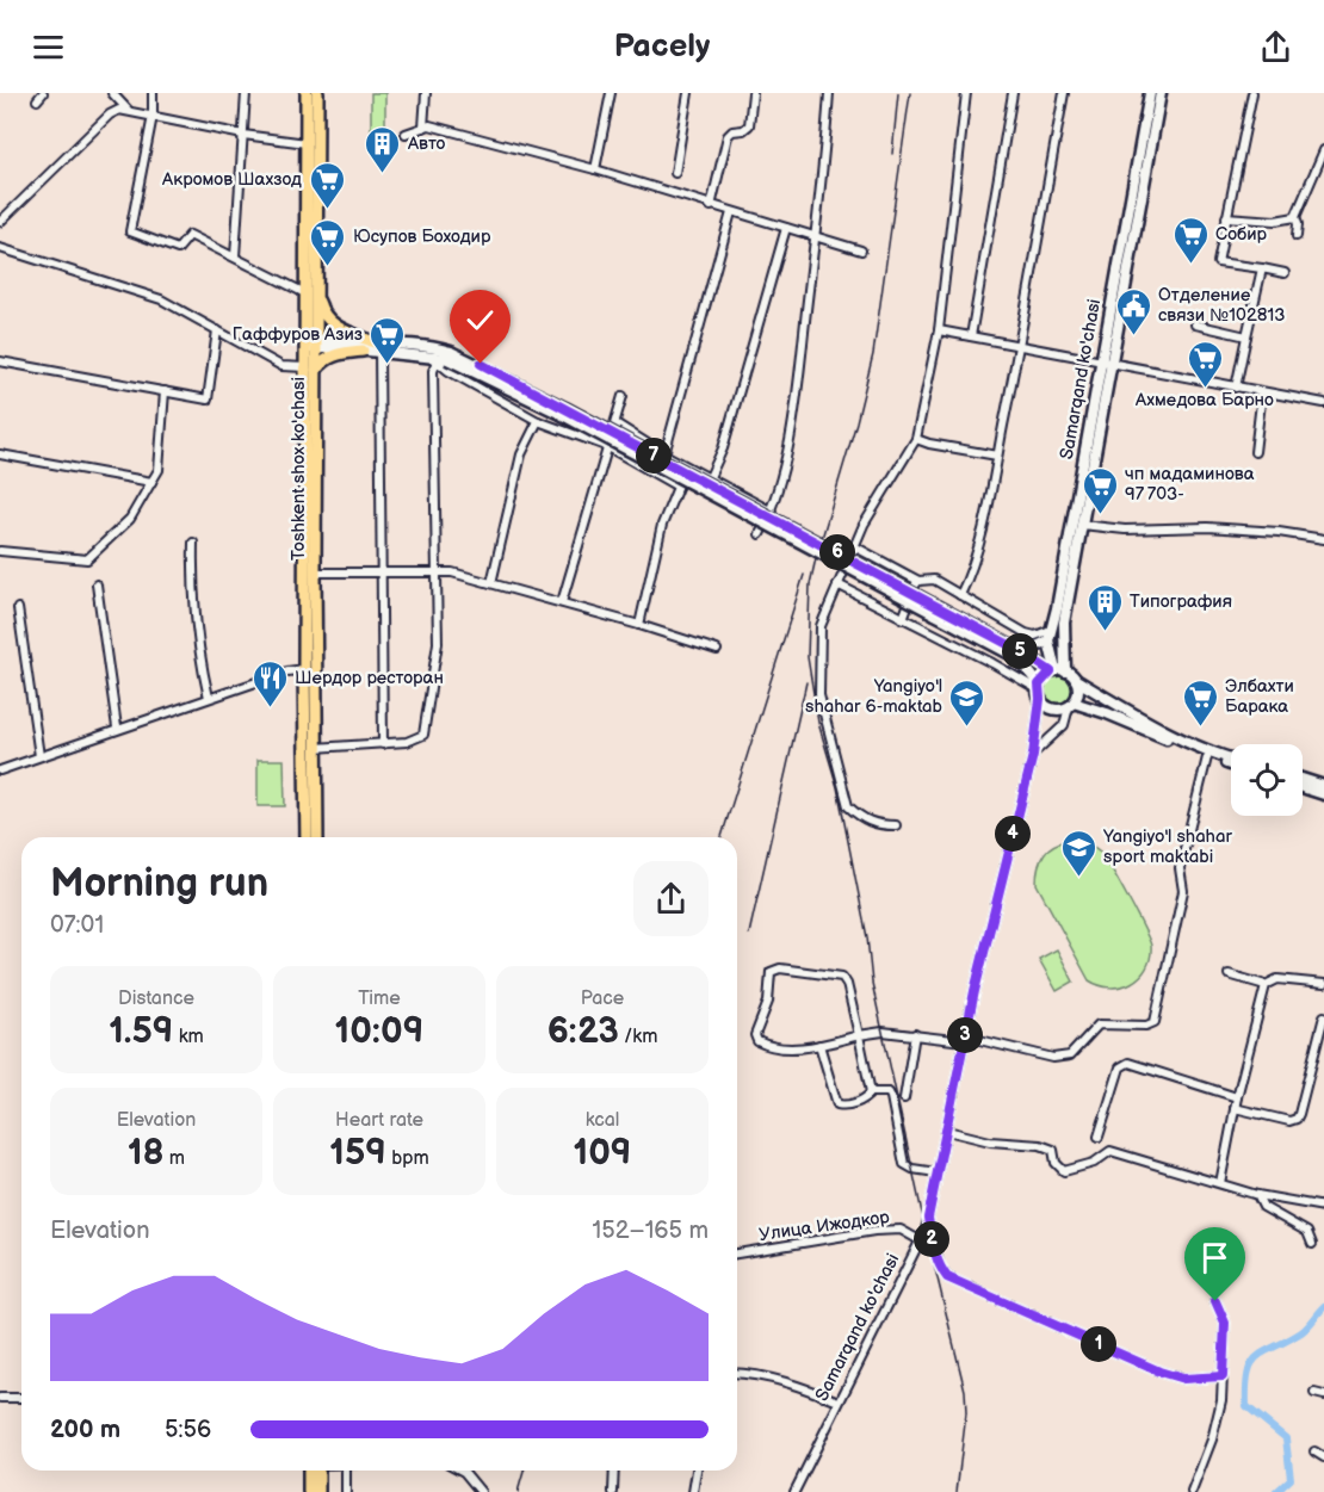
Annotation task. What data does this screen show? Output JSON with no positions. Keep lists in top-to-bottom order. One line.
{"streets":{"main road":["Samarqand ko'chasi","Toshkent shox ko'chasi"],"street":["Улица Ижодкор"]},"crossings":[["Samarqand ko'chasi","Улица Ижодкор"]],"places":{"building":["Авто","Типография"],"supermarket":["Акромов Шахзод","Собир","Юсупов Боходир","Гаффуров Азиз","Ахмедова Барно","чп мадаминова 97 703-","Элбахти Барака"],"public building":["Отделение связи №102813"],"restaurant":["Шердор ресторан"],"school or university":["Yangiyo'l shahar 6-maktab","Yangiyo'l shahar sport maktabi"]},"page":{"header":"Pacely","pins":["7","6","5","4","3","2","1"],"heading":["Morning run","07:01"],"stats":[["Distance","1.59 km"],["Time","10:09"],["Pace","6:23 /km"],["Elevation","18 m"],["Heart rate","159 bpm"],["kcal","109"]],"chart":["Elevation","152–165 m"],"list":[{"name":"200 m","note":"5:56"}]}}
